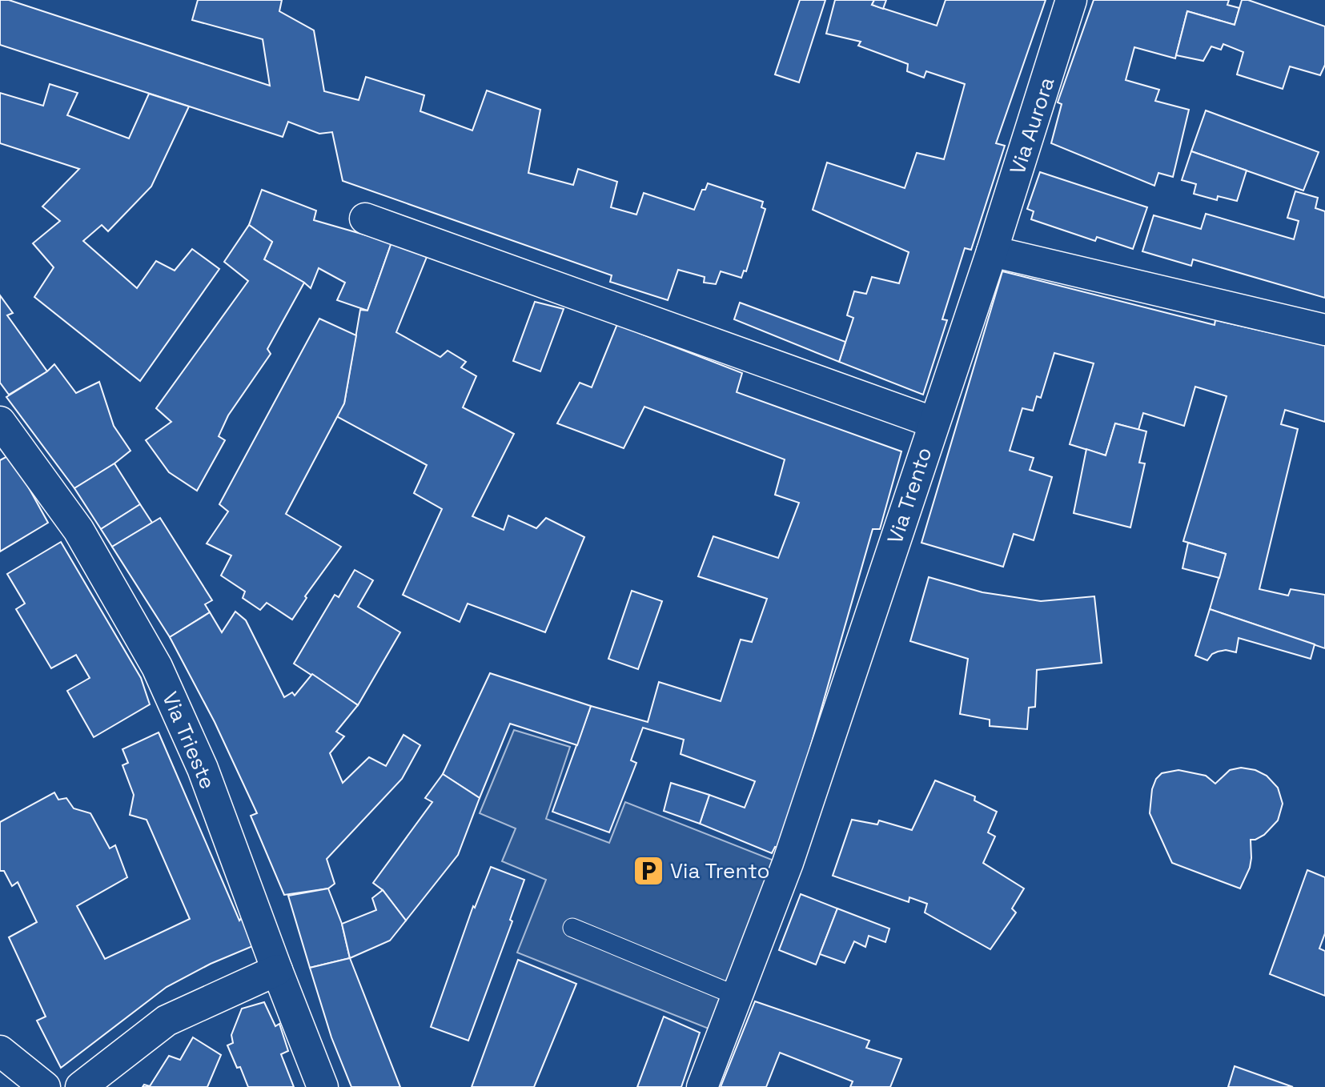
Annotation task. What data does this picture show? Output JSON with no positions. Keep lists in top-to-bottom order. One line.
{"streets":{"street":["Via Aurora","Via Trento","Via Trieste"]},"crossings":[["Via Aurora","Via Trento"]],"places":{"parking":["Via Trento"]}}
